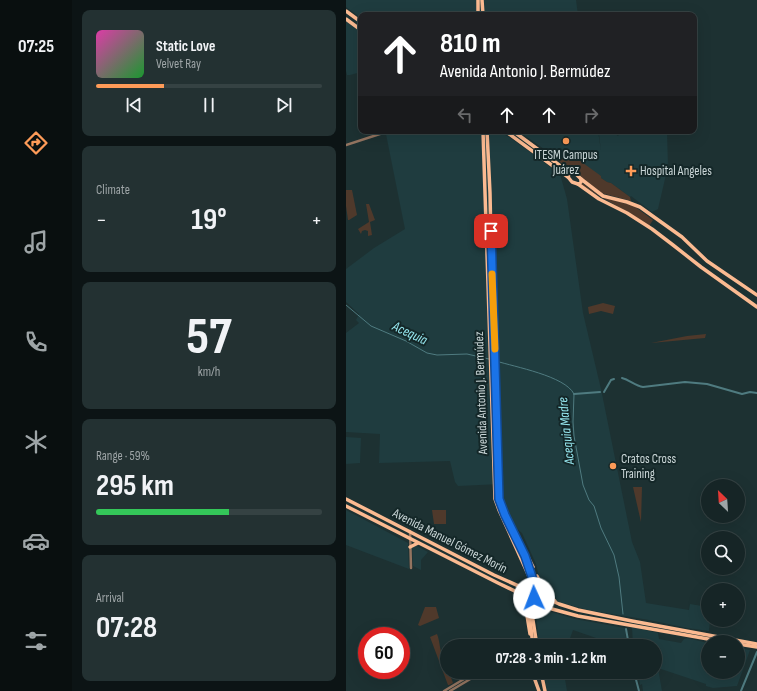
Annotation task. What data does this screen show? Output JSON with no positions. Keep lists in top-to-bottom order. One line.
{"streets":{"main road":["Avenida Antonio J. Bermúdez","Avenida Manuel Gómez Morín"]},"crossings":[["Avenida Antonio J. Bermúdez","Avenida Manuel Gómez Morín"]],"water":["Acequia","Acequia Madre"],"places":{"other":["ITESM Campus Juárez","Cratos Cross Training"],"health":["Hospital Angeles"]},"north":"top left","page":{"tabs":"07:25","turn":["810 m","Avenida Antonio J. Bermúdez"],"song":["Static Love","Velvet Ray"],"tile":["Climate",["57","km/h"],["Range · 59%","295 km"],["Arrival","07:28"]],"heat":["−","19°","+"],"map_buttons":["+","−"],"limit":"60","trip":"07:28 · 3 min · 1.2 km"}}
